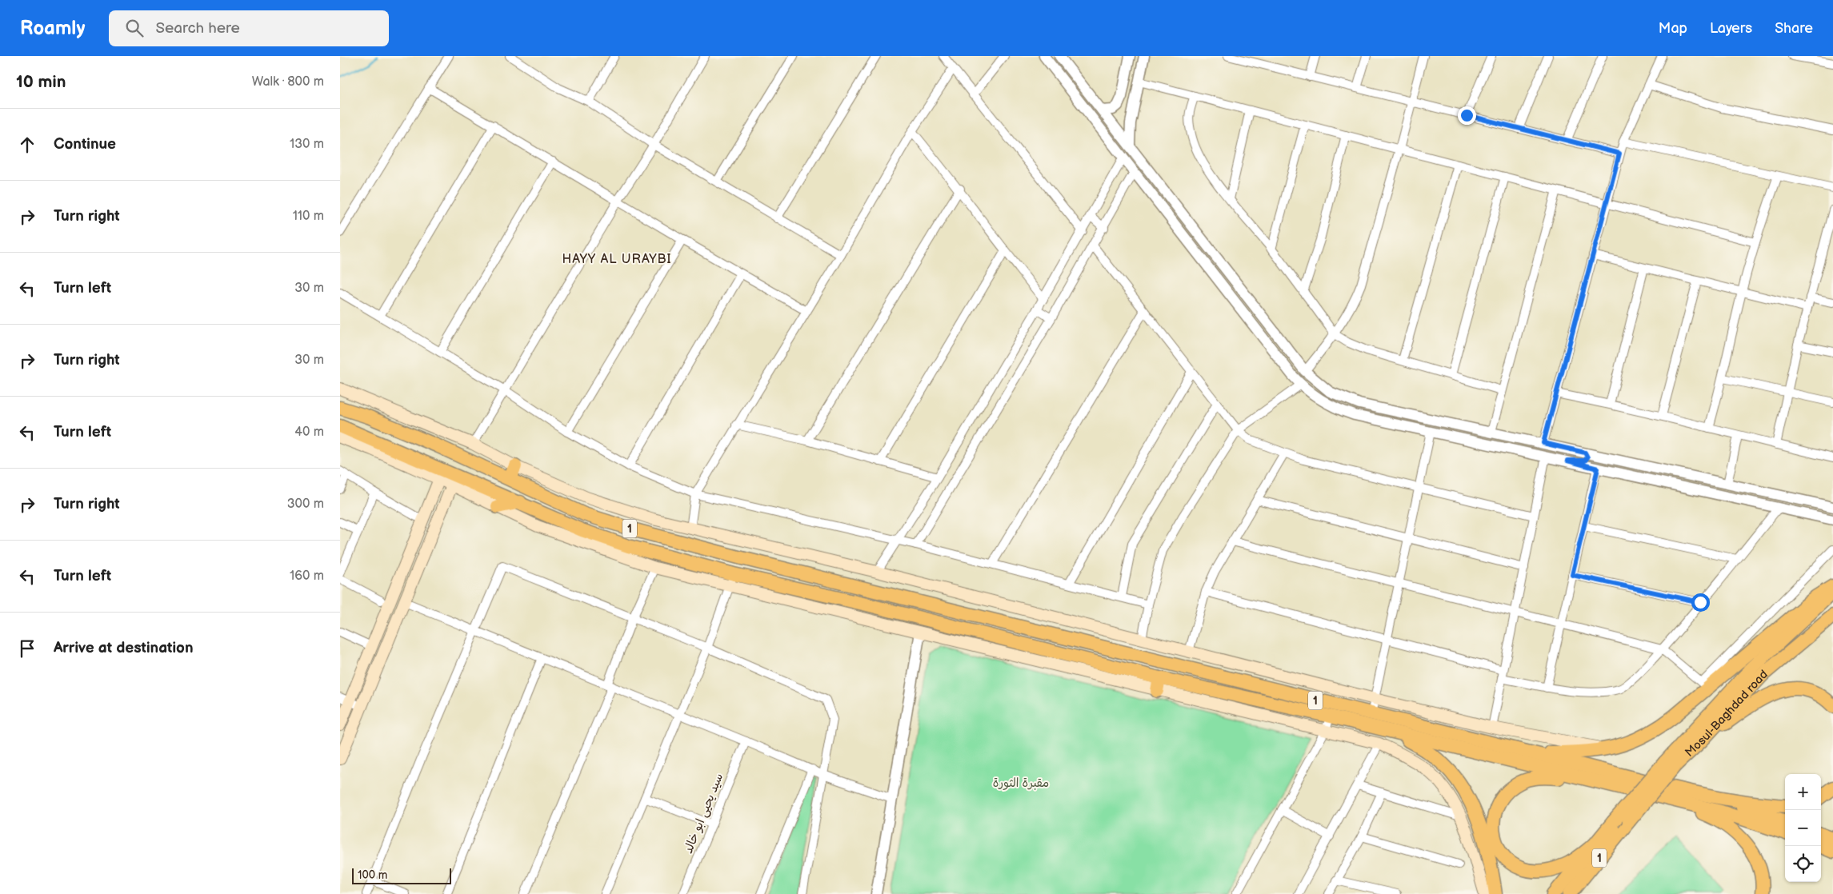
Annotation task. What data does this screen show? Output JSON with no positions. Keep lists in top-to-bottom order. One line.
{"streets":{"highway":["1","Mosul-Baghdad road"],"street":["سيد يحيى ابو خالد"]},"crossings":[["1","Mosul-Baghdad road"]],"districts":["HAYY AL URAYBI"],"parks":["مقبرة الثورة"],"scale_bar":"100 m","page":{"header":"Roamly","search":"Search here","nav":["Map","Layers","Share"],"heading":["10 min","Walk · 800 m"],"list":[["Continue","130 m"],["Turn right","110 m"],["Turn left","30 m"],["Turn right","30 m"],["Turn left","40 m"],["Turn right","300 m"],["Turn left","160 m"],"Arrive at destination"],"map_buttons":["+","−"],"scale":"100 m"}}
